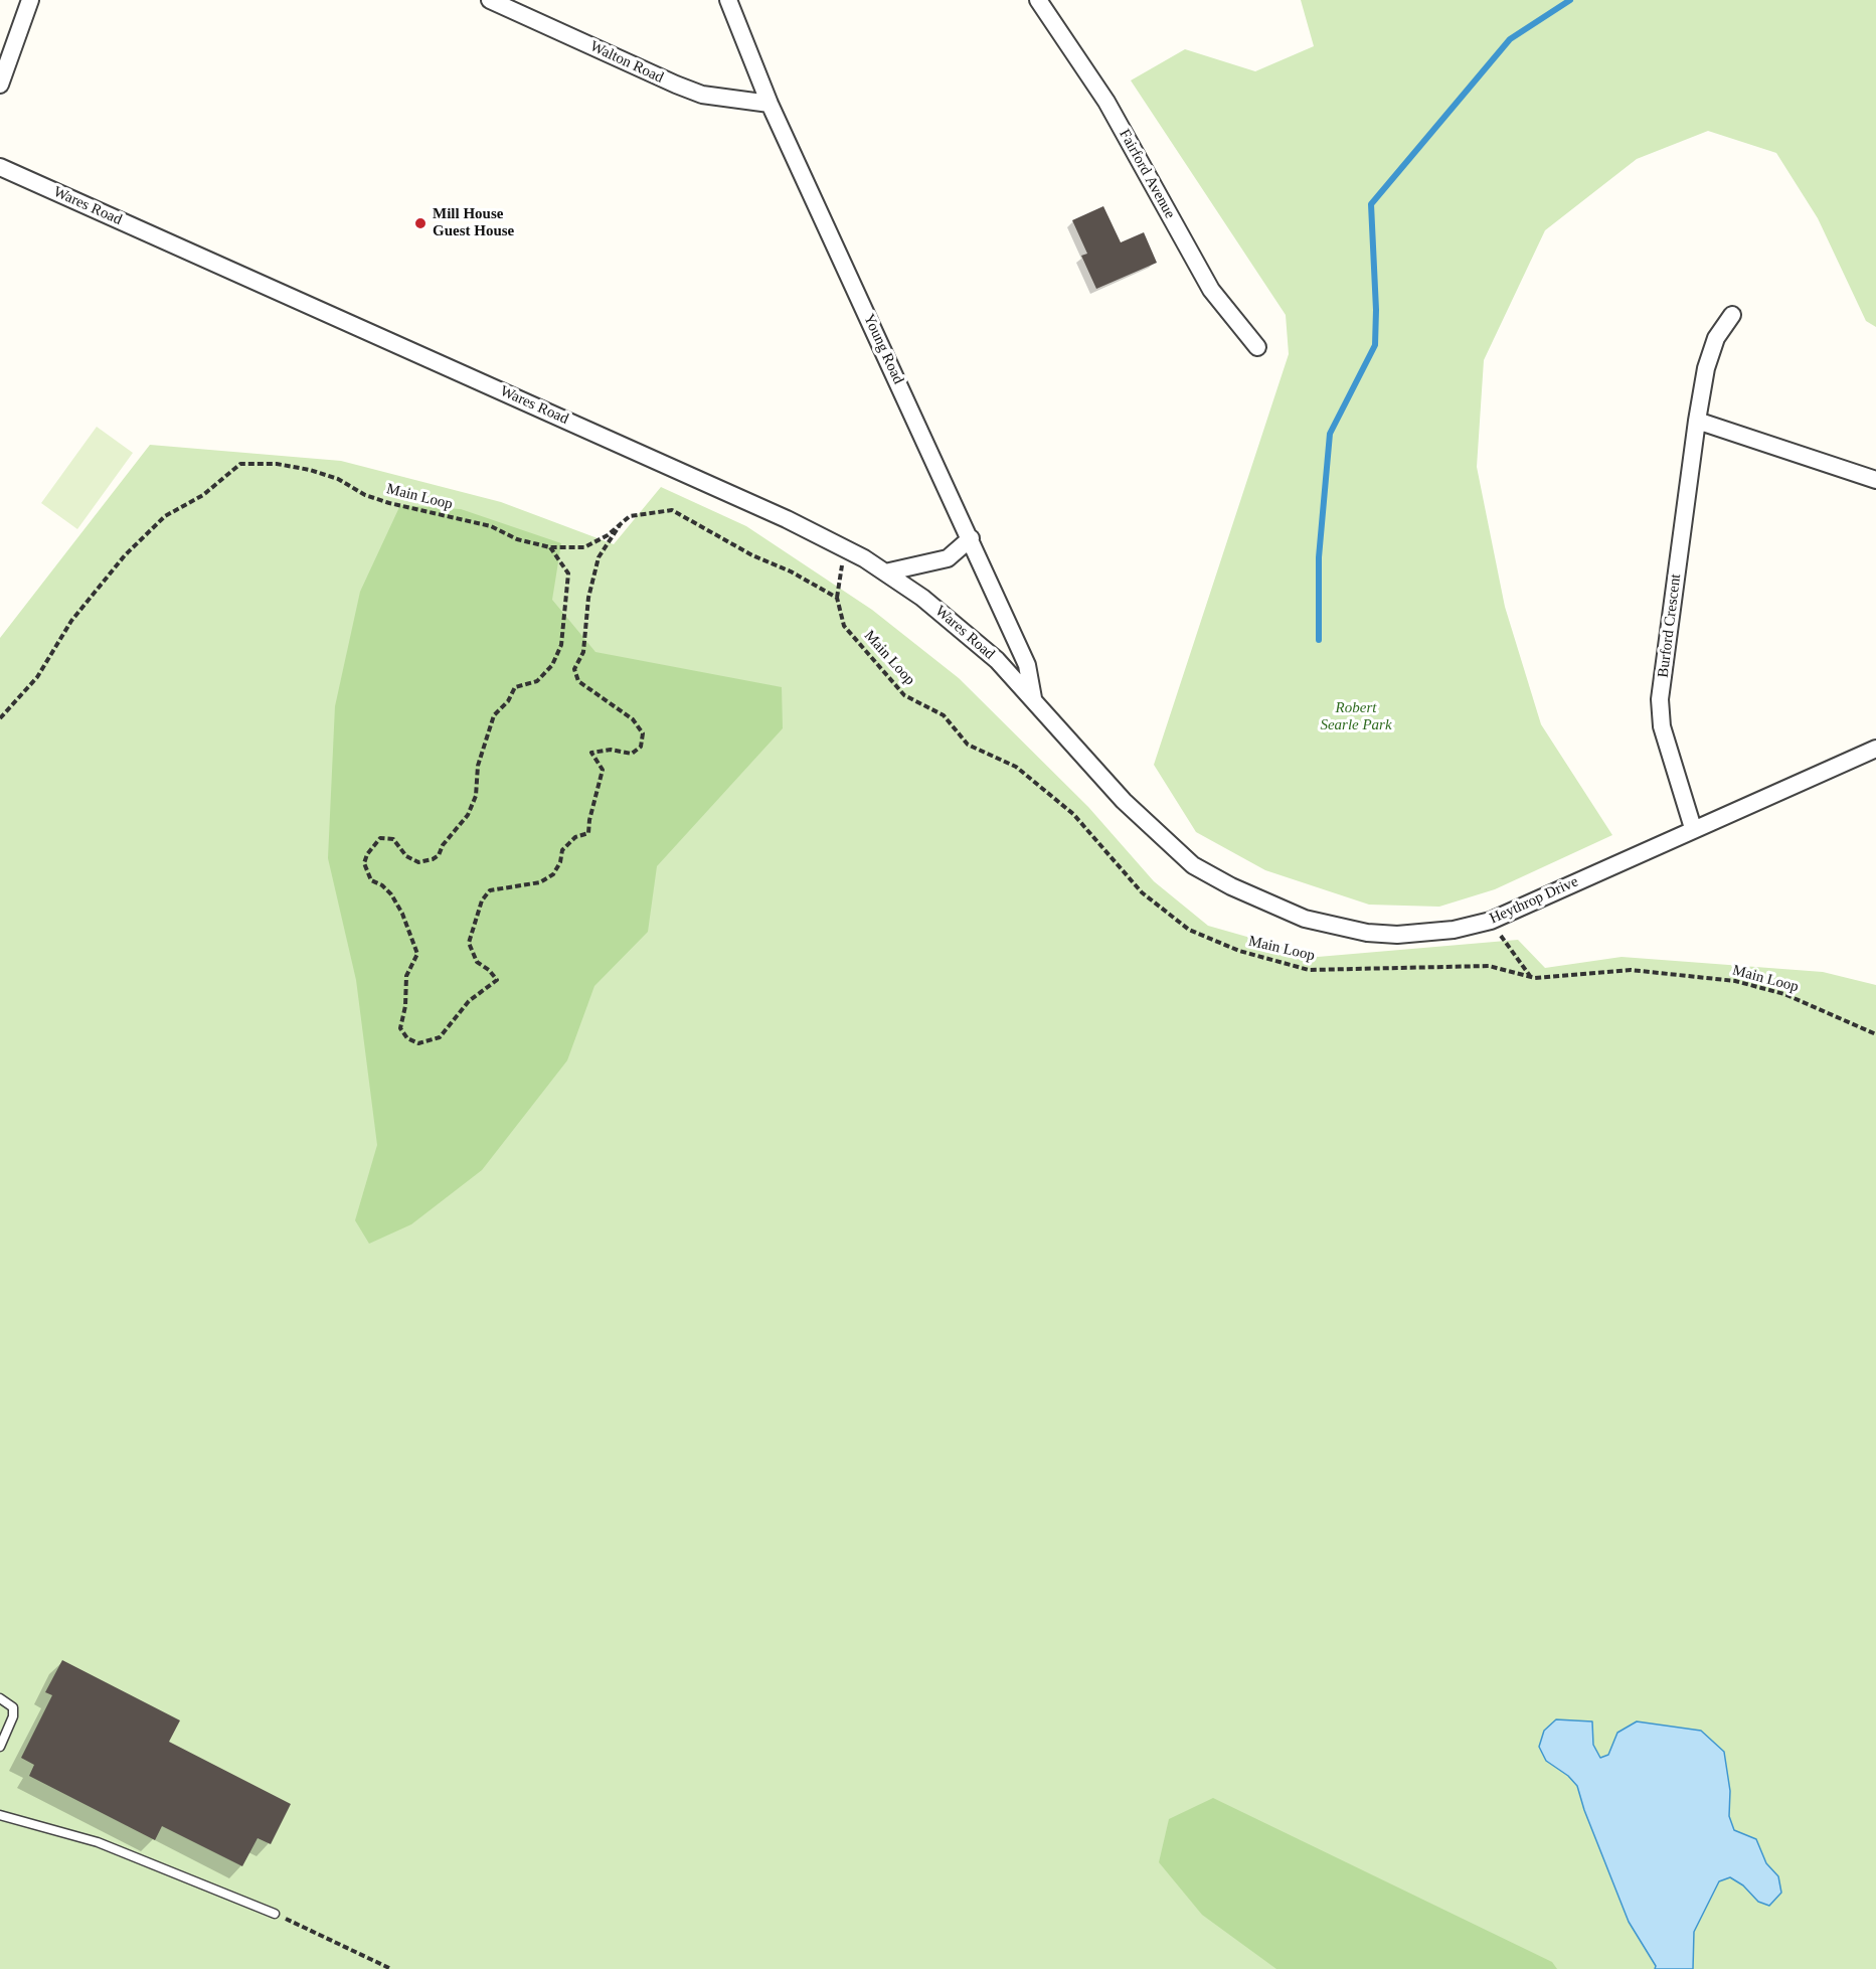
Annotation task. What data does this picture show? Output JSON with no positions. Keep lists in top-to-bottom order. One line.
{"streets":{"street":["Walton Road","Fairford Avenue","Wares Road","Young Road","Burford Crescent","Heythrop Drive"],"path":["Main Loop"]},"crossings":[["Walton Road","Young Road"],["Wares Road","Young Road"],["Wares Road","Heythrop Drive"],["Young Road","Heythrop Drive"],["Burford Crescent","Heythrop Drive"]],"parks":["Robert Searle Park"],"places":["Mill House Guest House"]}
